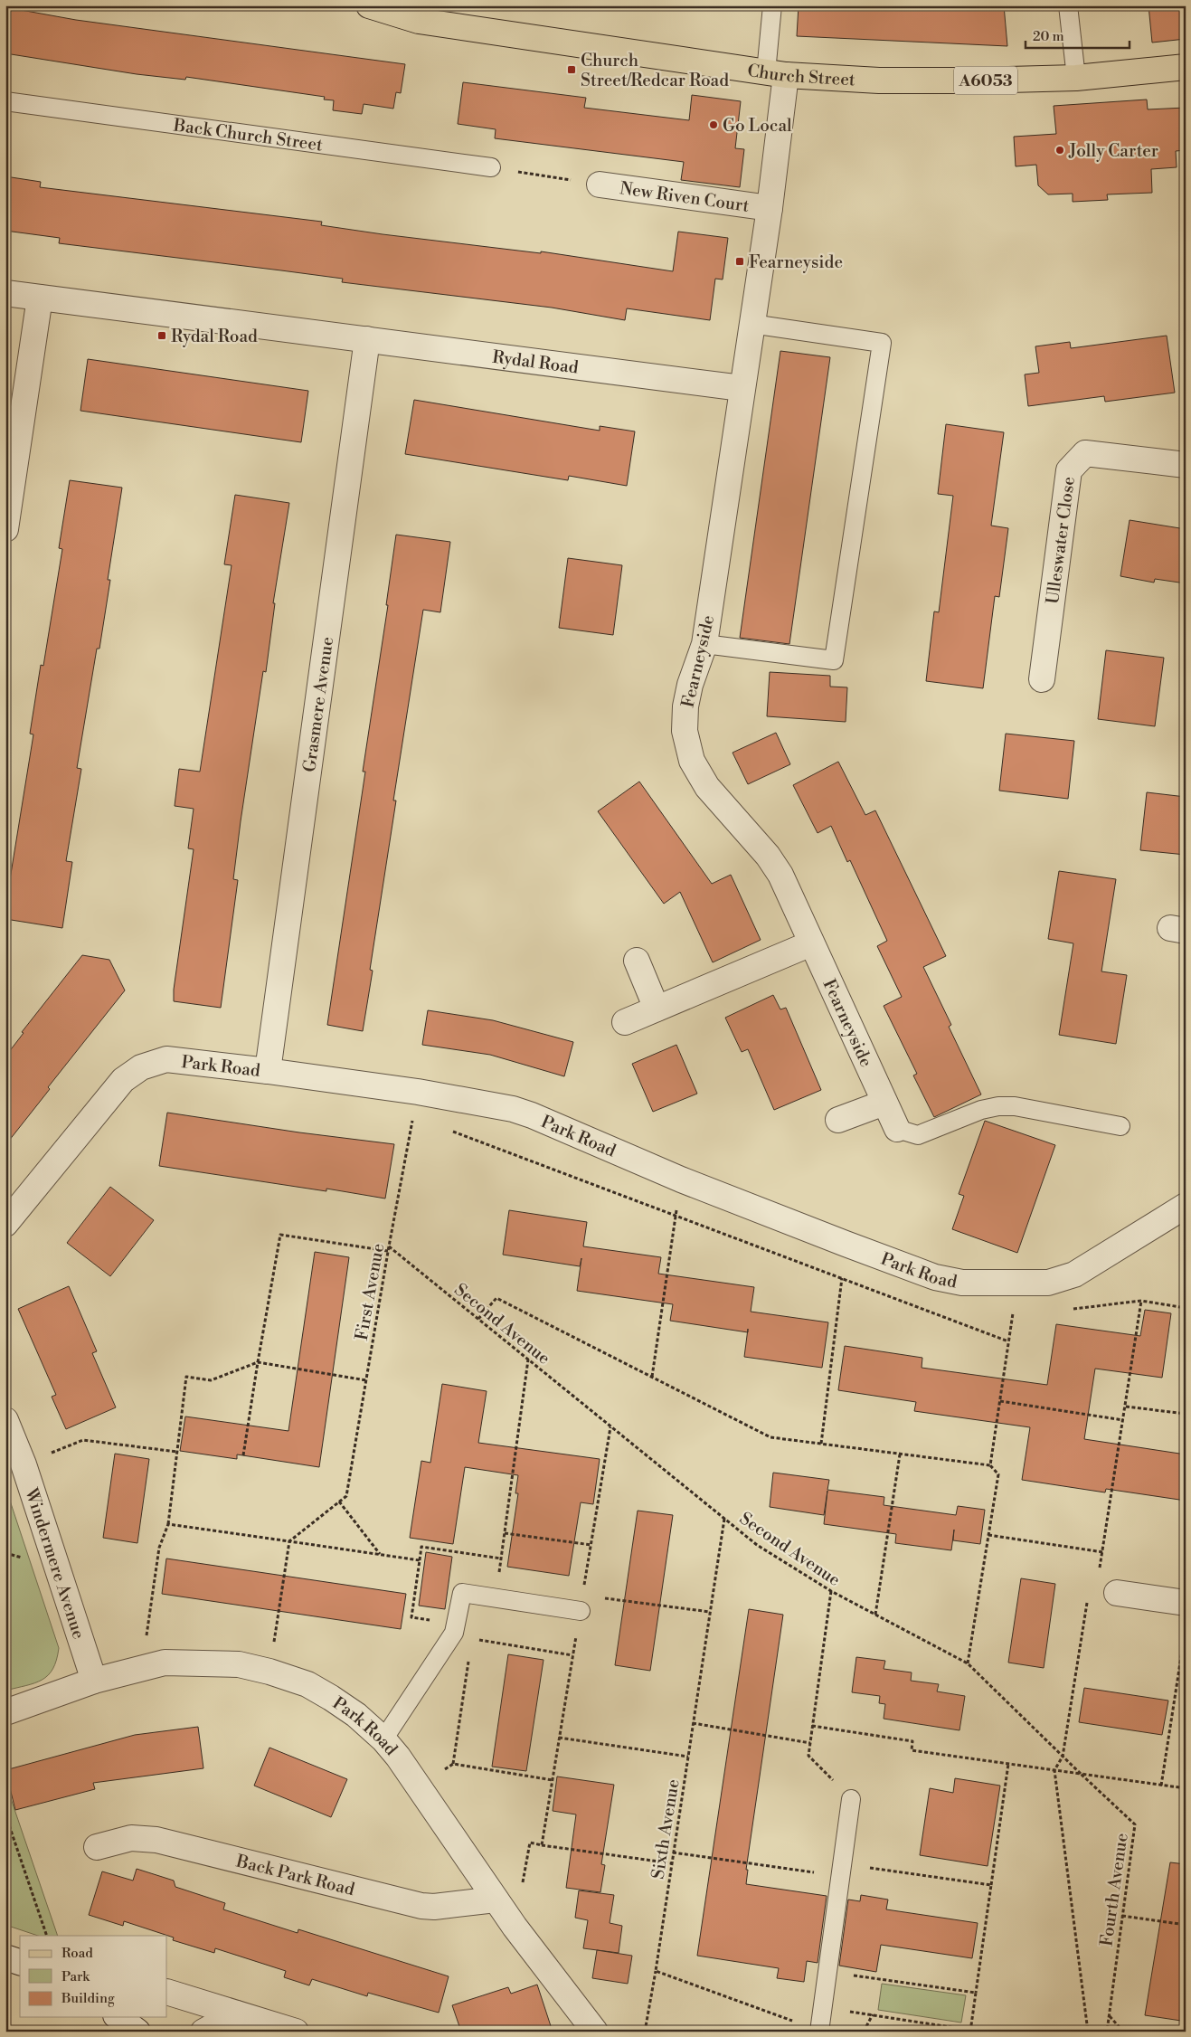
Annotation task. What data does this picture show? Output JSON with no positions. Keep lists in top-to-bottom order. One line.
{"streets":{"main road":["Church Street","A6053"],"street":["New Riven Court","Rydal Road","Ulleswater Close","Fearneyside","Grasmere Avenue","Park Road","Windermere Avenue","Back Park Road"],"lane":["Back Church Street"],"path":["First Avenue","Second Avenue","Sixth Avenue","Fourth Avenue"]},"crossings":[["Church Street","Fearneyside"],["New Riven Court","Fearneyside"],["Rydal Road","Fearneyside"],["Rydal Road","Grasmere Avenue"],["Grasmere Avenue","Park Road"],["Park Road","First Avenue"],["Park Road","Windermere Avenue"],["Park Road","Back Park Road"],["First Avenue","Second Avenue"],["Second Avenue","Sixth Avenue"],["Second Avenue","Fourth Avenue"]],"places":{"transit":["Church Street/Redcar Road","Fearneyside","Rydal Road"],"other":["Go Local","Jolly Carter"]},"legend":["Road","Park","Building"],"scale_bar":"20 m"}
